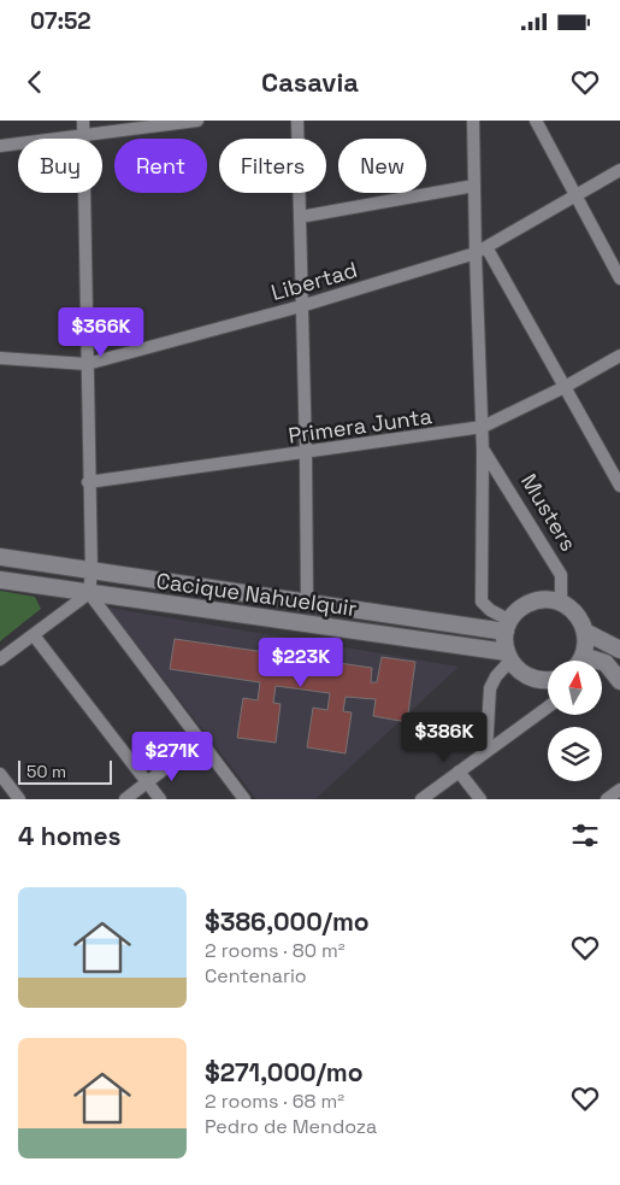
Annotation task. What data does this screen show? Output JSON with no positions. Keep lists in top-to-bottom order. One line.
{"streets":{"street":["Libertad","Primera Junta","Musters","Cacique Nahuelquir"]},"scale_bar":"50 m","north":"top","page":{"status":"07:52","header":"Casavia","chip":["Buy","Rent","Filters","New"],"price":["$366K","$223K","$386K","$271K"],"scale":"50 m","heading":"4 homes","list":[{"name":"$386,000/mo","note":"2 rooms · 80 m² · Centenario"},{"name":"$271,000/mo","note":"2 rooms · 68 m² · Pedro de Mendoza"}]}}
